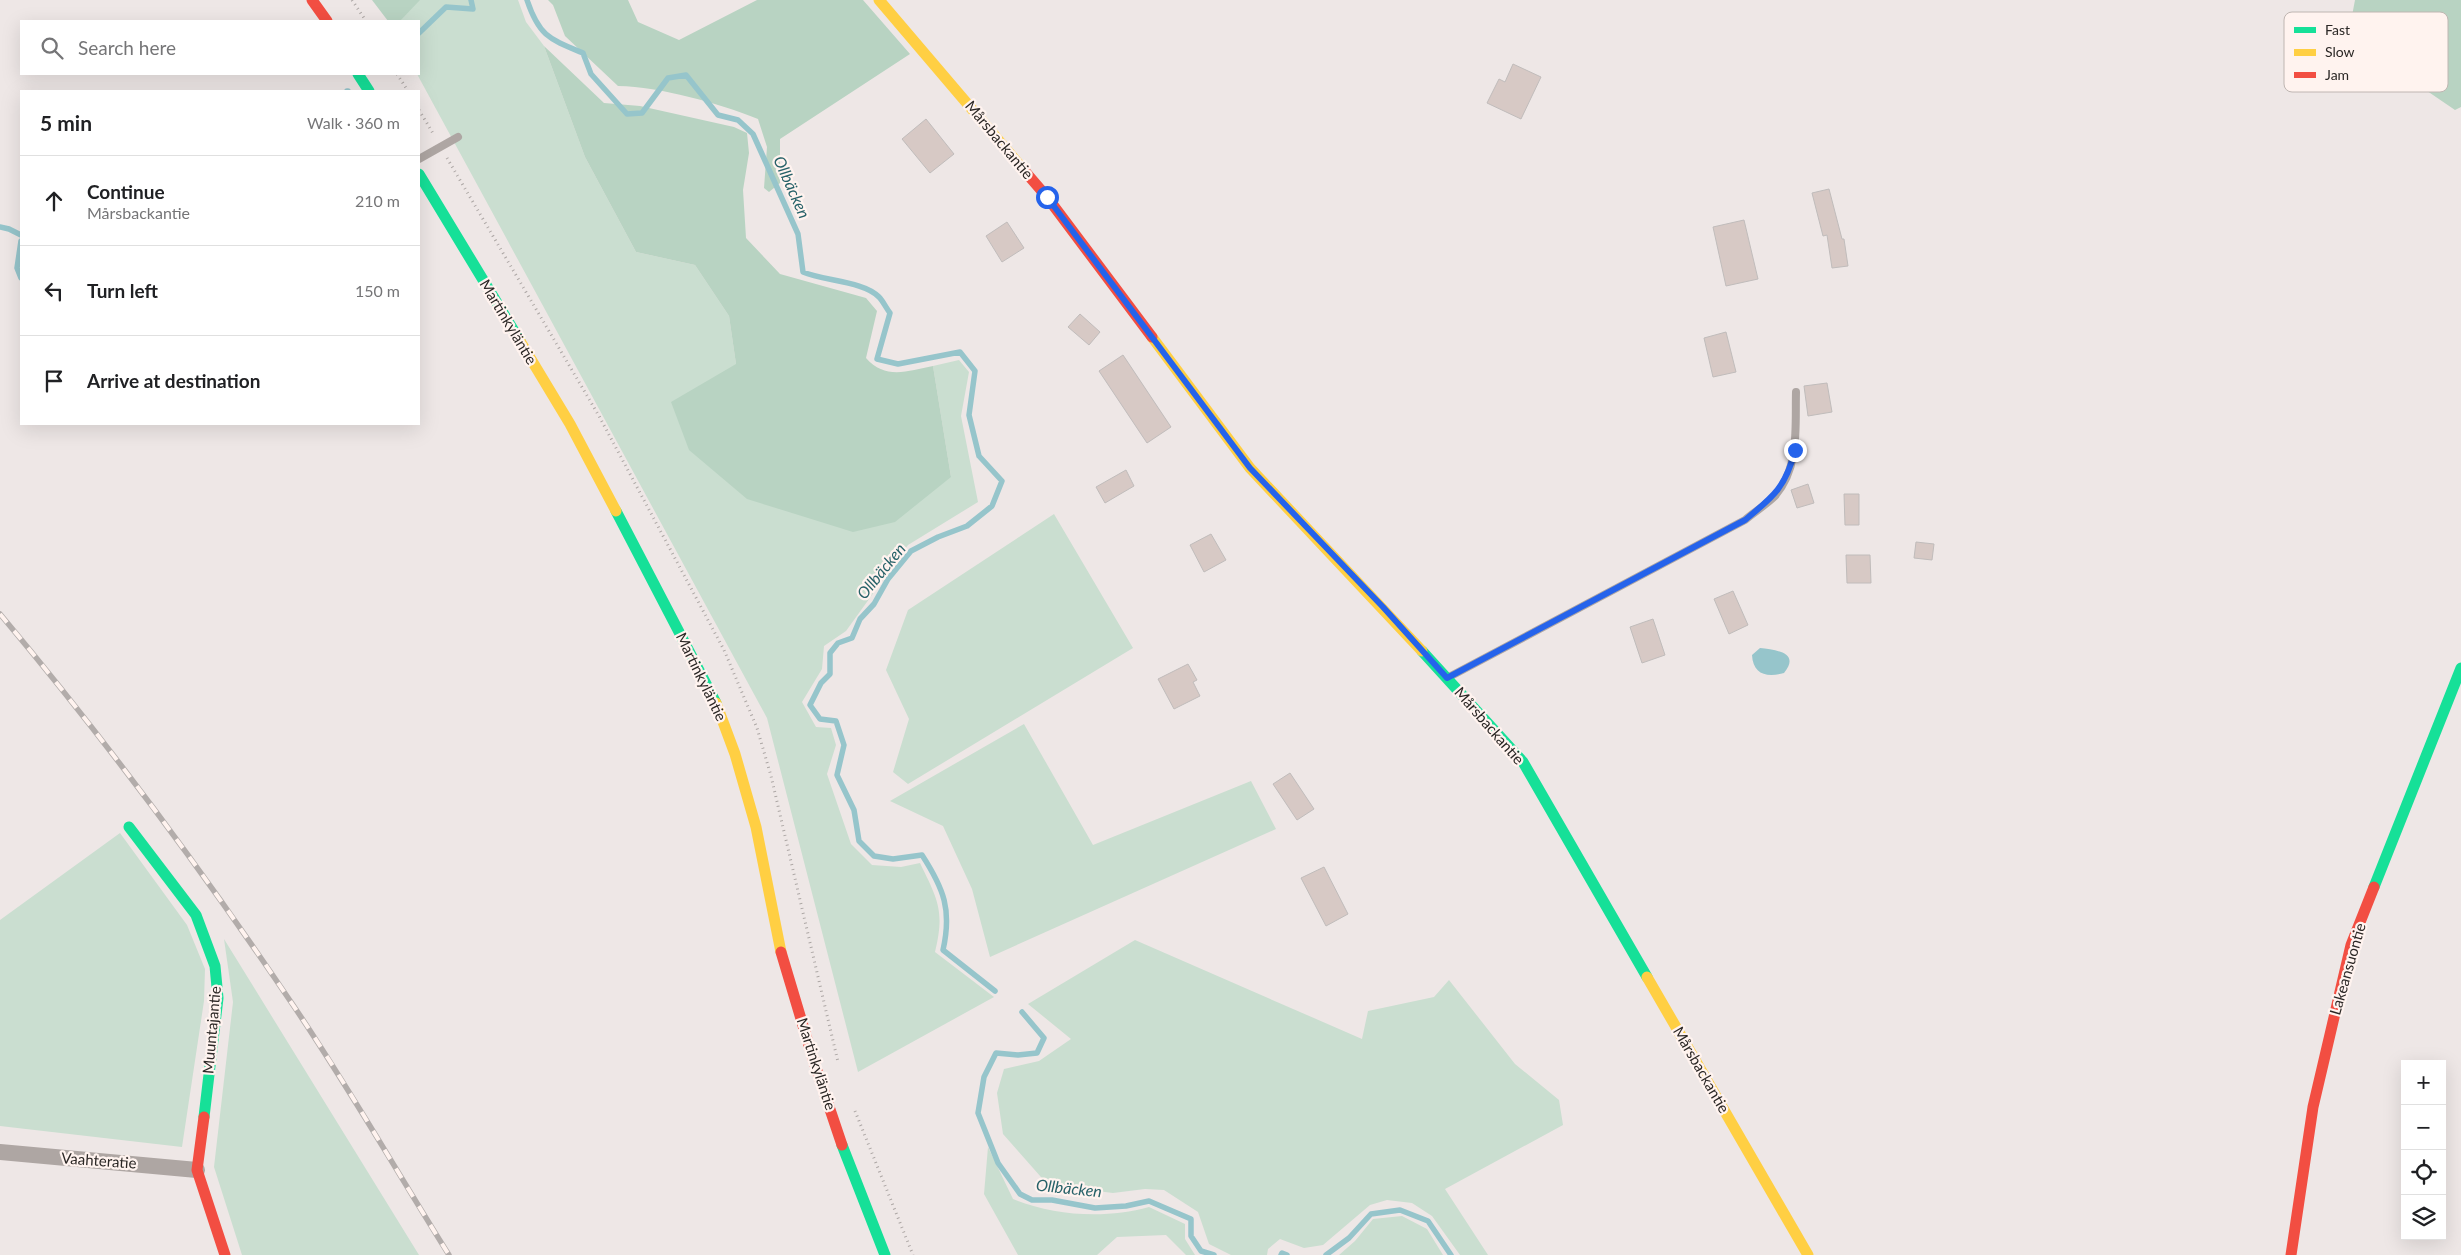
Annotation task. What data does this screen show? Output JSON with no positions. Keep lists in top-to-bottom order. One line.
{"streets":{"street":["Mårsbackantie","Martinkyläntie","Lakeansuontie","Muuntajantie","Vaahteratie"]},"crossings":[["Muuntajantie","Vaahteratie"]],"water":["Ollbäcken"],"legend":["Fast","Slow","Jam"],"page":{"search":"Search here","heading":["5 min","Walk · 360 m"],"list":[["Continue","Mårsbackantie","210 m"],["Turn left","150 m"],"Arrive at destination"],"map_buttons":["+","−"]}}
